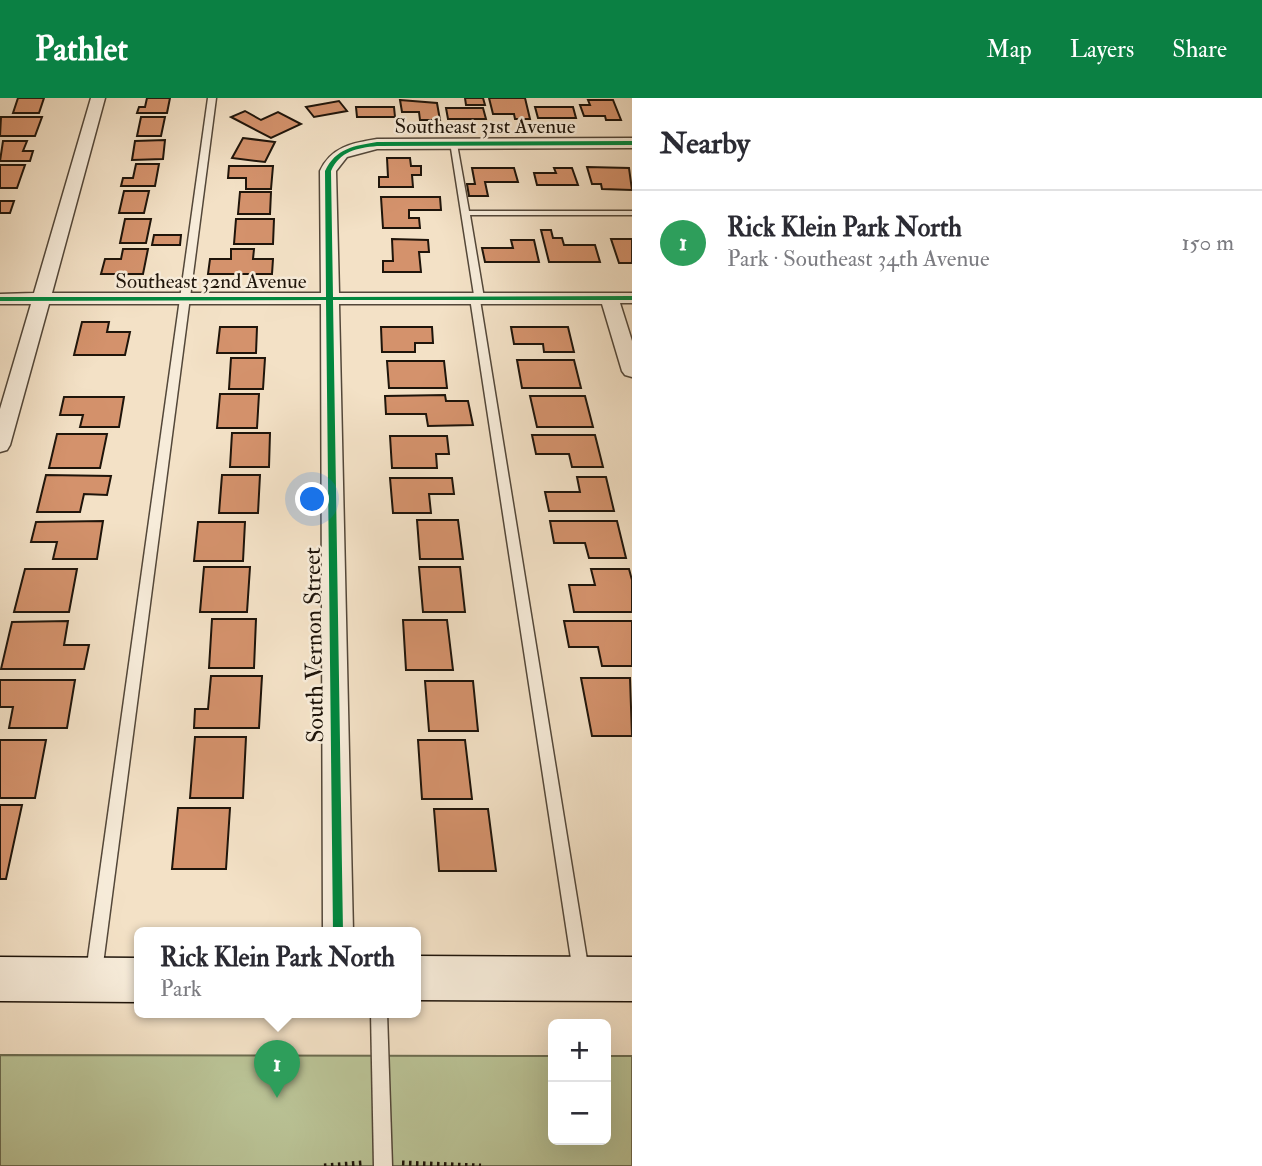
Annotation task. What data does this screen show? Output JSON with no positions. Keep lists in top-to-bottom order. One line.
{"streets":{"street":["Southeast 31st Avenue","Southeast 32nd Avenue","South Vernon Street"]},"crossings":[["Southeast 31st Avenue","South Vernon Street"],["Southeast 32nd Avenue","South Vernon Street"]],"page":{"header":"Pathlet","nav":["Map","Layers","Share"],"heading":"Nearby","list":[{"mark":"1","name":"Rick Klein Park North","note":"Park · Southeast 34th Avenue","value":"150 m"}],"popup":["Rick Klein Park North","Park"],"map_buttons":["+","−"],"pins":"1"}}
